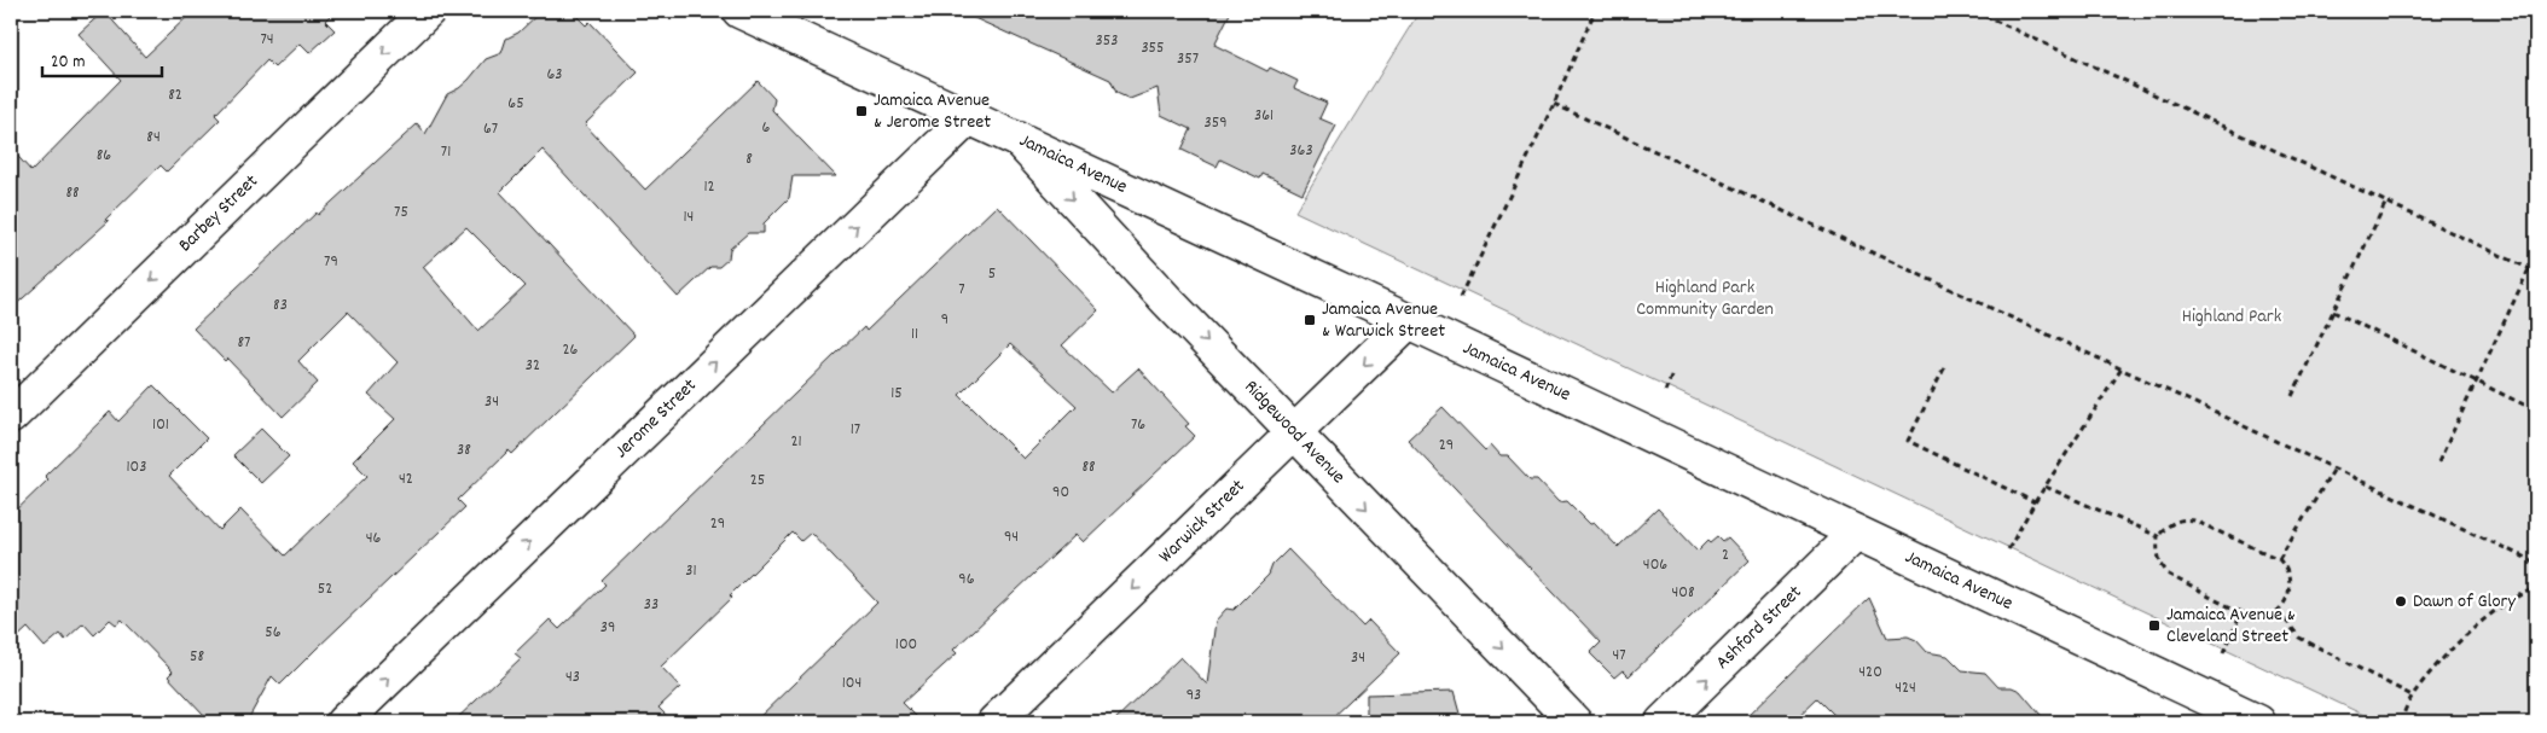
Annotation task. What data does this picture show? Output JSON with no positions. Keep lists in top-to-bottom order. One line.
{"streets":{"street":["Jamaica Avenue","Barbey Street","Jerome Street","Ridgewood Avenue","Warwick Street","Ashford Street"]},"crossings":[["Jamaica Avenue","Jerome Street"],["Jamaica Avenue","Ridgewood Avenue"],["Jamaica Avenue","Warwick Street"],["Jamaica Avenue","Ashford Street"],["Ridgewood Avenue","Warwick Street"]],"one_way":["Barbey Street","Jerome Street","Ridgewood Avenue","Warwick Street","Ashford Street"],"parks":["Highland Park Community Garden","Highland Park"],"places":{"transit":["Jamaica Avenue & Jerome Street","Jamaica Avenue & Warwick Street","Jamaica Avenue & Cleveland Street"],"other":["Dawn of Glory"]},"house_numbers":["74","353","355","357","63","82","65","361","359","6","67","84","363","71","86","8","12","88","75","14","79","5","7","83","9","11","87","26","32","15","34","101","76","17","21","29","38","103","88","42","25","90","29","94","46","2","406","31","96","52","408","33","39","56","100","47","58","34","420","43","104","424","93"],"scale_bar":"20 m"}
